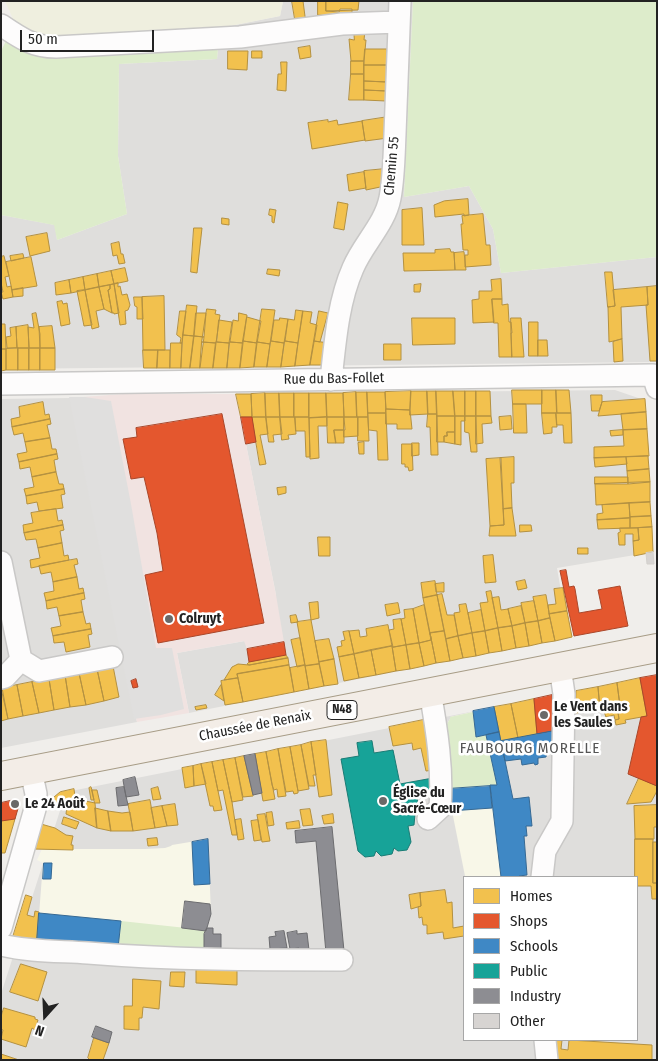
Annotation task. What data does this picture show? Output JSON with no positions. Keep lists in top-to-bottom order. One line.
{"streets":{"main road":["N48","Chaussée de Renaix"],"street":["Chemin 55","Rue du Bas-Follet"]},"crossings":[["Chemin 55","Rue du Bas-Follet"]],"districts":["FAUBOURG MORELLE"],"places":["Colruyt","Le Vent dans les Saules","Église du Sacré-Cœur","Le 24 Août"],"legend":["Homes","Shops","Schools","Public","Industry","Other"],"scale_bar":"50 m","north":"bottom"}
